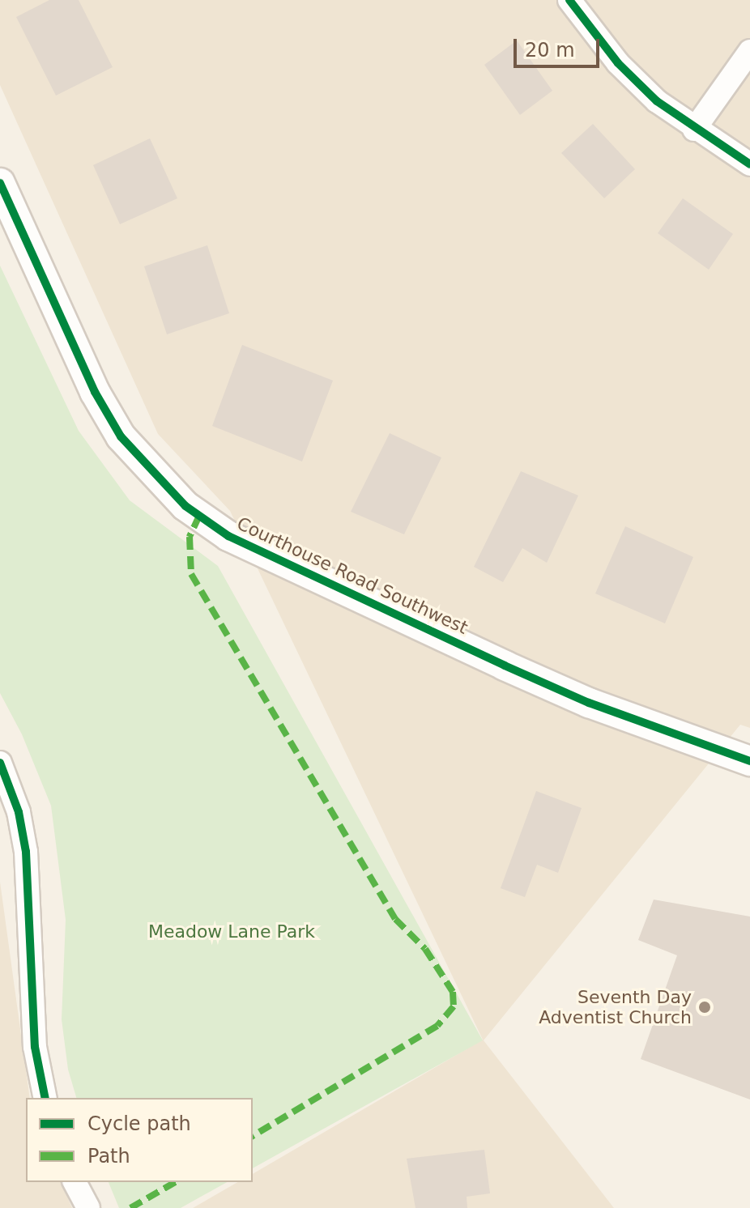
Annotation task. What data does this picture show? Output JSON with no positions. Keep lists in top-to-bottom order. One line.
{"streets":{"street":["Courthouse Road Southwest"]},"parks":["Meadow Lane Park"],"places":["Seventh Day Adventist Church"],"legend":["Cycle path","Path"],"scale_bar":"20 m"}
